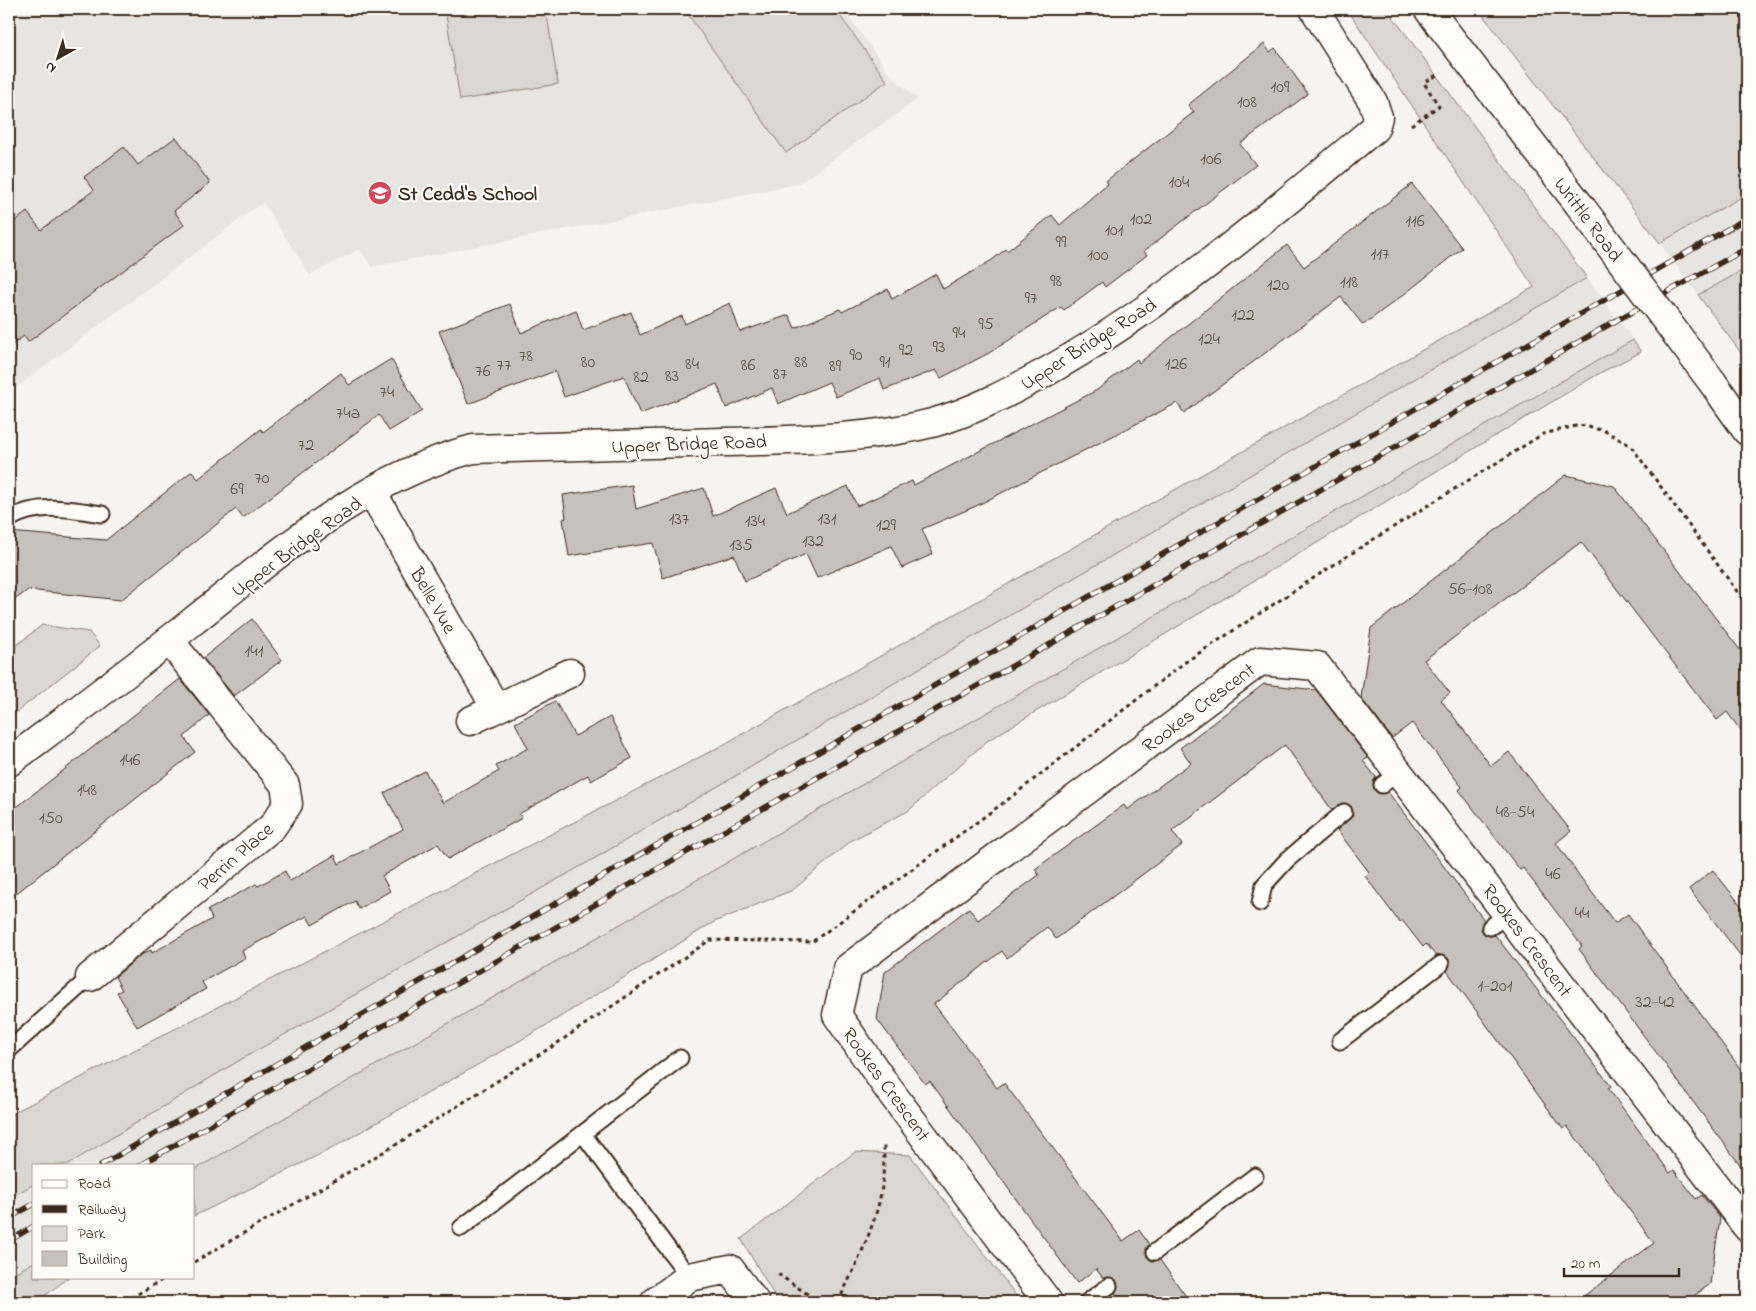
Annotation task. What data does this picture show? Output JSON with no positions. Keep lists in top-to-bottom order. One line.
{"streets":{"street":["Writtle Road","Upper Bridge Road","Belle Vue","Rookes Crescent","Perrin Place"]},"crossings":[["Upper Bridge Road","Belle Vue"],["Upper Bridge Road","Perrin Place"]],"places":{"school or university":["St Cedd's School"]},"house_numbers":["109","108","106","104","102","116","101","99","117","100","98","118","120","97","122","95","94","124","93","92","90","78","80","88","91","84","126","77","86","89","76","87","83","82","74","74a","72","70","69","137","131","134","129","132","135","56-108","141","146","148","48-54","150","46","44","1-201","32-42"],"legend":["Road","Railway","Park","Building"],"scale_bar":"20 m","north":"bottom left"}
